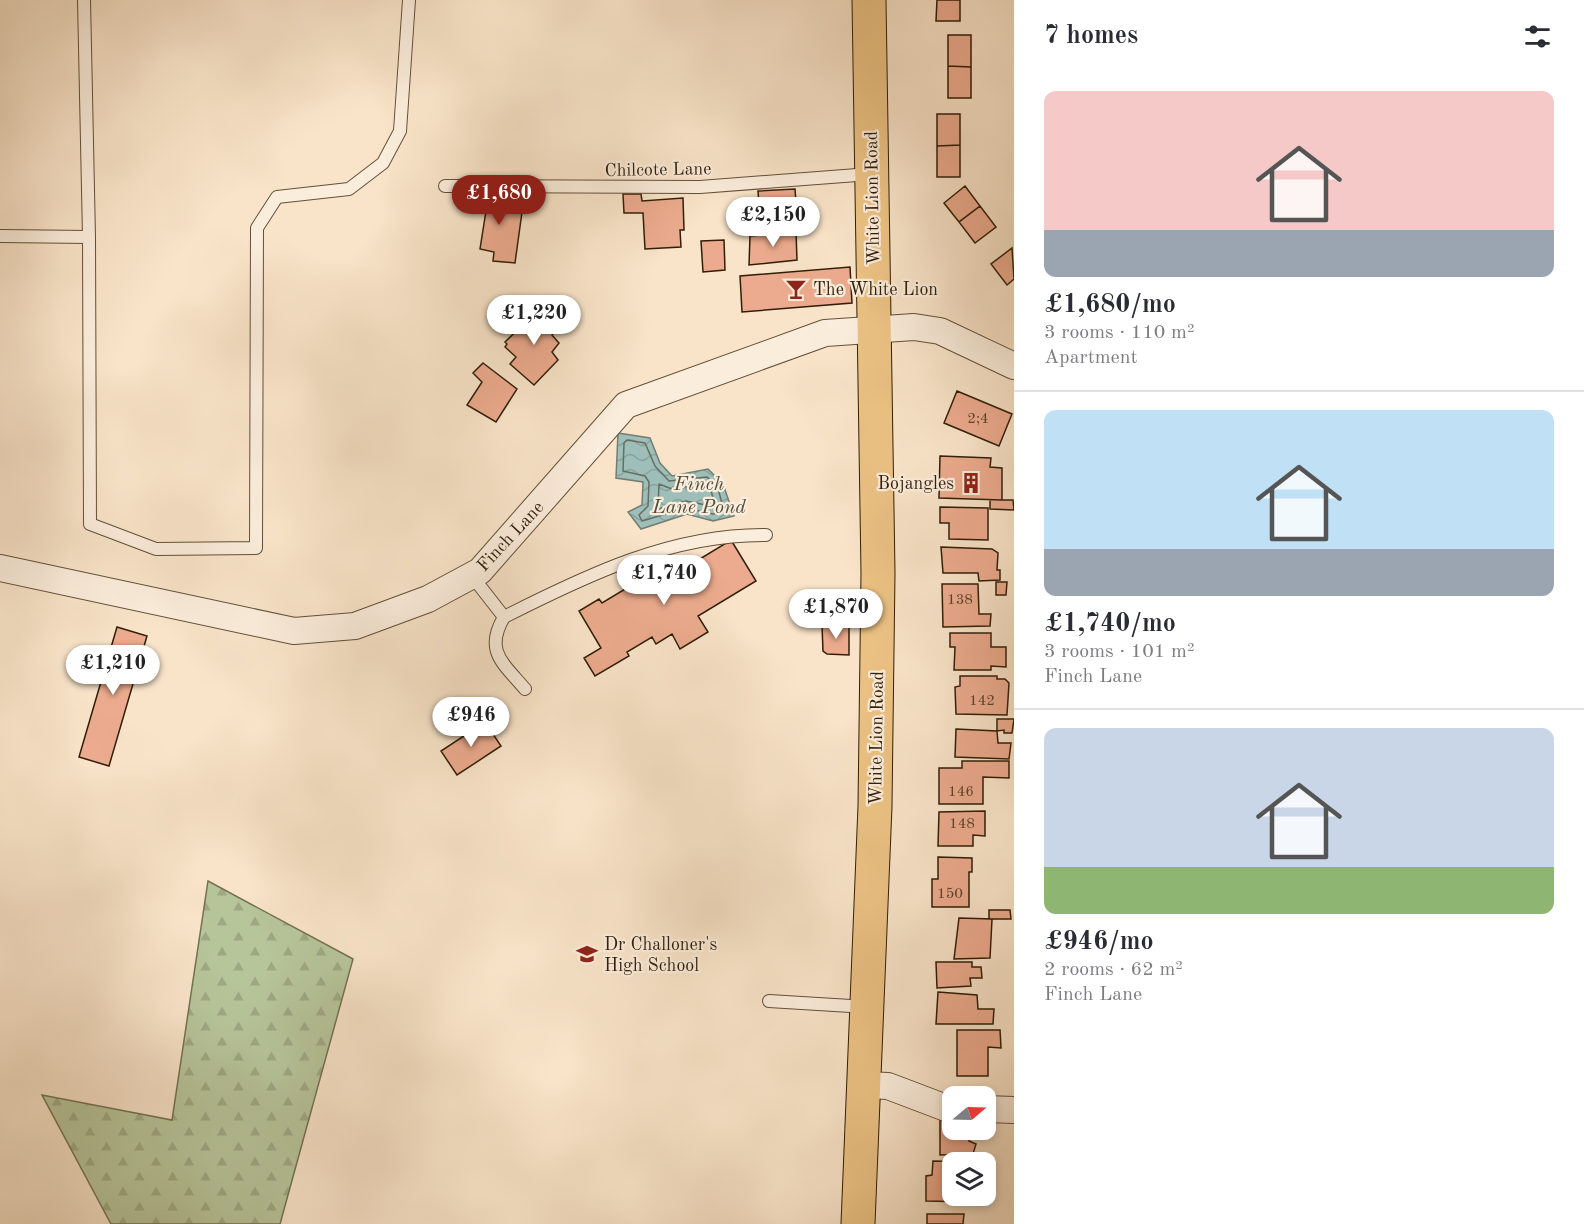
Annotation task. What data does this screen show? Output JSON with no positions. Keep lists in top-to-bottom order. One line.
{"streets":{"main road":["White Lion Road"],"street":["Finch Lane"],"lane":["Chilcote Lane"]},"crossings":[["Chilcote Lane","White Lion Road"],["White Lion Road","Finch Lane"]],"water":["Finch Lane Pond"],"places":{"bar":["The White Lion"],"building":["Bojangles"],"school or university":["Dr Challoner's High School"]},"house_numbers":["2;4","138","142","146","148","150"],"north":"right","page":{"heading":"7 homes","list":[{"name":"£1,680/mo","note":"3 rooms · 110 m² · Apartment"},{"name":"£1,740/mo","note":"3 rooms · 101 m² · Finch Lane"},{"name":"£946/mo","note":"2 rooms · 62 m² · Finch Lane"}],"price":["£1,680","£2,150","£1,220","£1,740","£1,870","£1,210","£946"]}}
